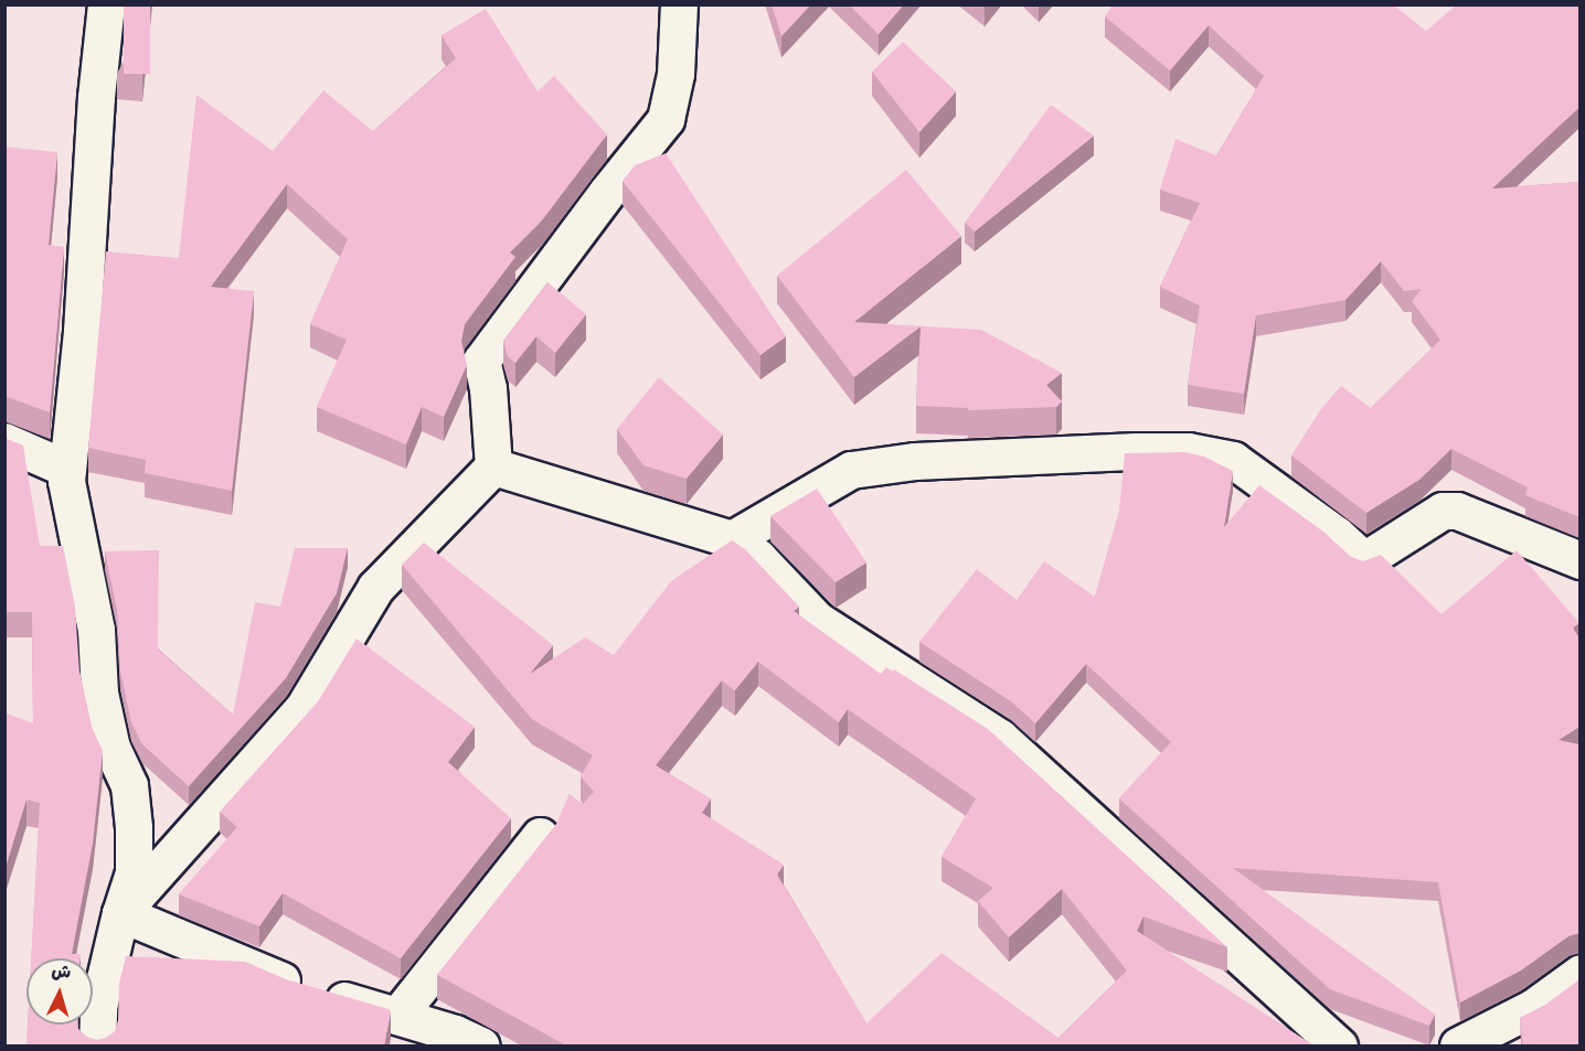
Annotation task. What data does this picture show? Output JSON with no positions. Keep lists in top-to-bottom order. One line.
{"north":"top"}
